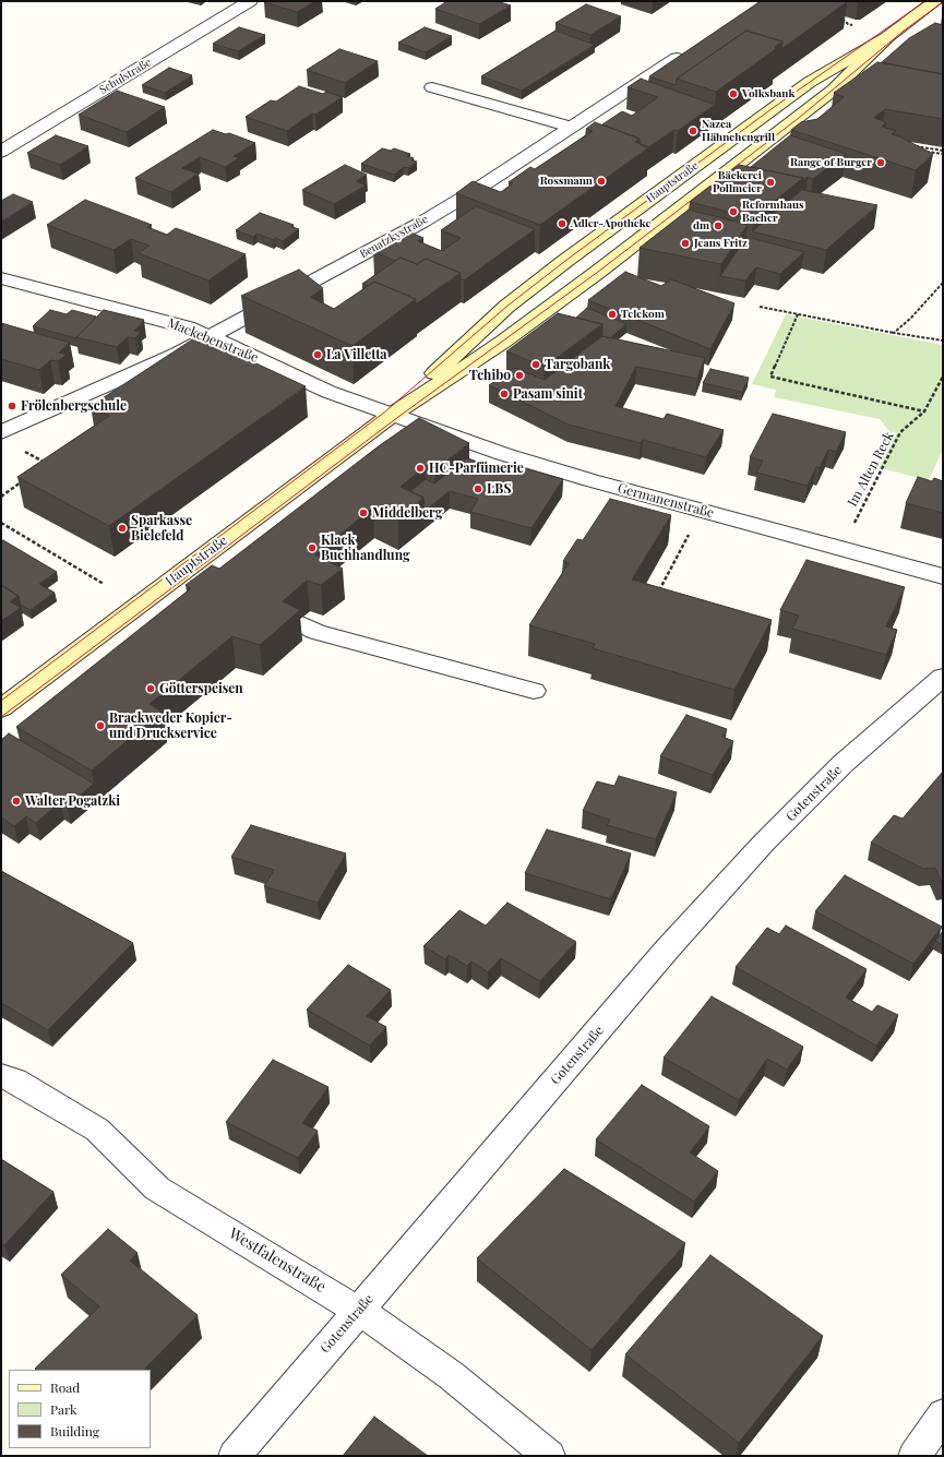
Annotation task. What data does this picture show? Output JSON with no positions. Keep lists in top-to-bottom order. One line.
{"streets":{"street":["Schulstraße","Hauptstraße","Benatzkystraße","Mackebenstraße","Germanenstraße","Gotenstraße","Westfalenstraße"],"path":["Im Alten Reck"]},"crossings":[["Hauptstraße","Mackebenstraße"],["Hauptstraße","Germanenstraße"],["Benatzkystraße","Mackebenstraße"],["Mackebenstraße","Germanenstraße"],["Gotenstraße","Westfalenstraße"]],"places":["Volksbank","Nazca Hähnchengrill","Range of Burger","Rossmann","Bäckerei Pollmeier","Reformhaus Bacher","Adler-Apotheke","dm","Jeans Fritz","Telekom","La Villetta","Targobank","Tchibo","Pasam sinit","Frölenbergschule","HC-Parfümerie","LBS","Middelberg","Sparkasse Bielefeld","Klack Buchhandlung","Götterspeisen","Brackweder Kopier- und Druckservice","Walter Pogatzki"],"legend":["Road","Park","Building"]}
